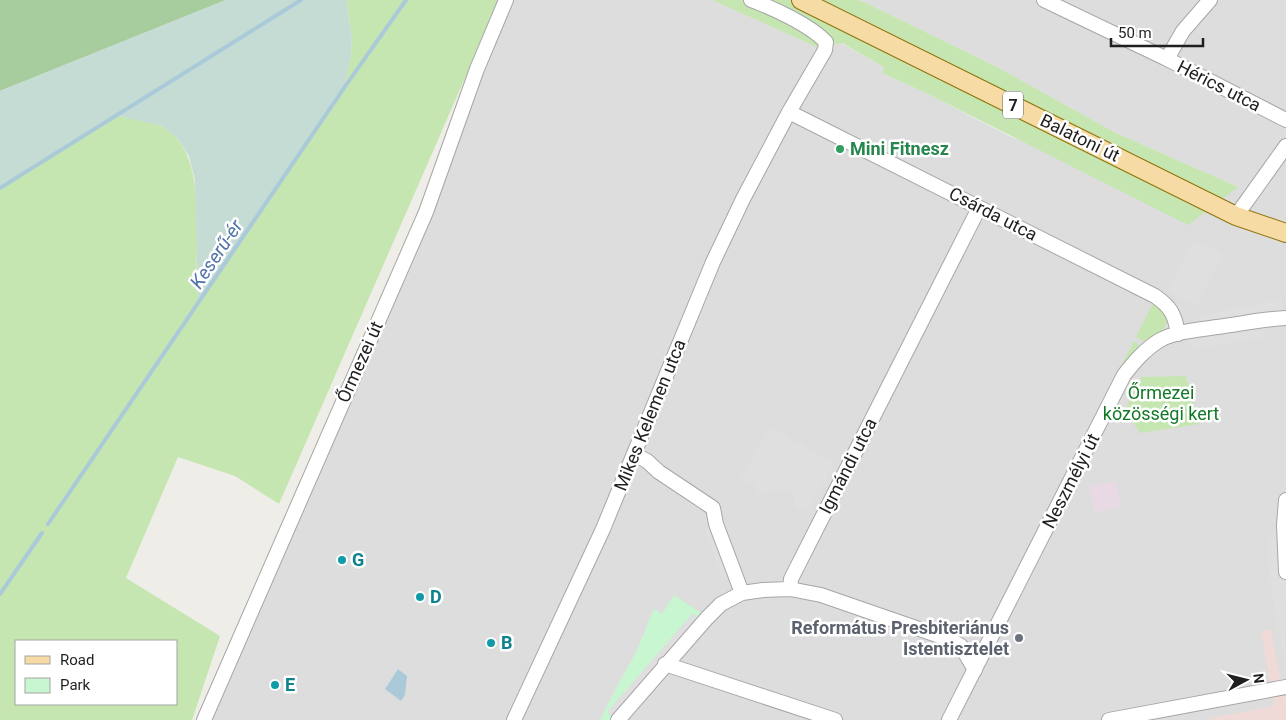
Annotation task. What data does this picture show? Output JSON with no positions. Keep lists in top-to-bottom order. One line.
{"streets":{"main road":["7","Balatoni út"],"street":["Hérics utca","Csárda utca","Őrmezei út","Mikes Kelemen utca","Igmándi utca","Neszmélyi út"]},"crossings":[["7","Balatoni út"],["Csárda utca","Mikes Kelemen utca"],["Csárda utca","Igmándi utca"],["Csárda utca","Neszmélyi út"]],"water":["Keserű-ér"],"parks":["Őrmezei közösségi kert"],"places":["Mini Fitnesz","G","D","Református Presbiteriánus Istentisztelet","B","E"],"legend":["Road","Park"],"scale_bar":"50 m","north":"right"}
